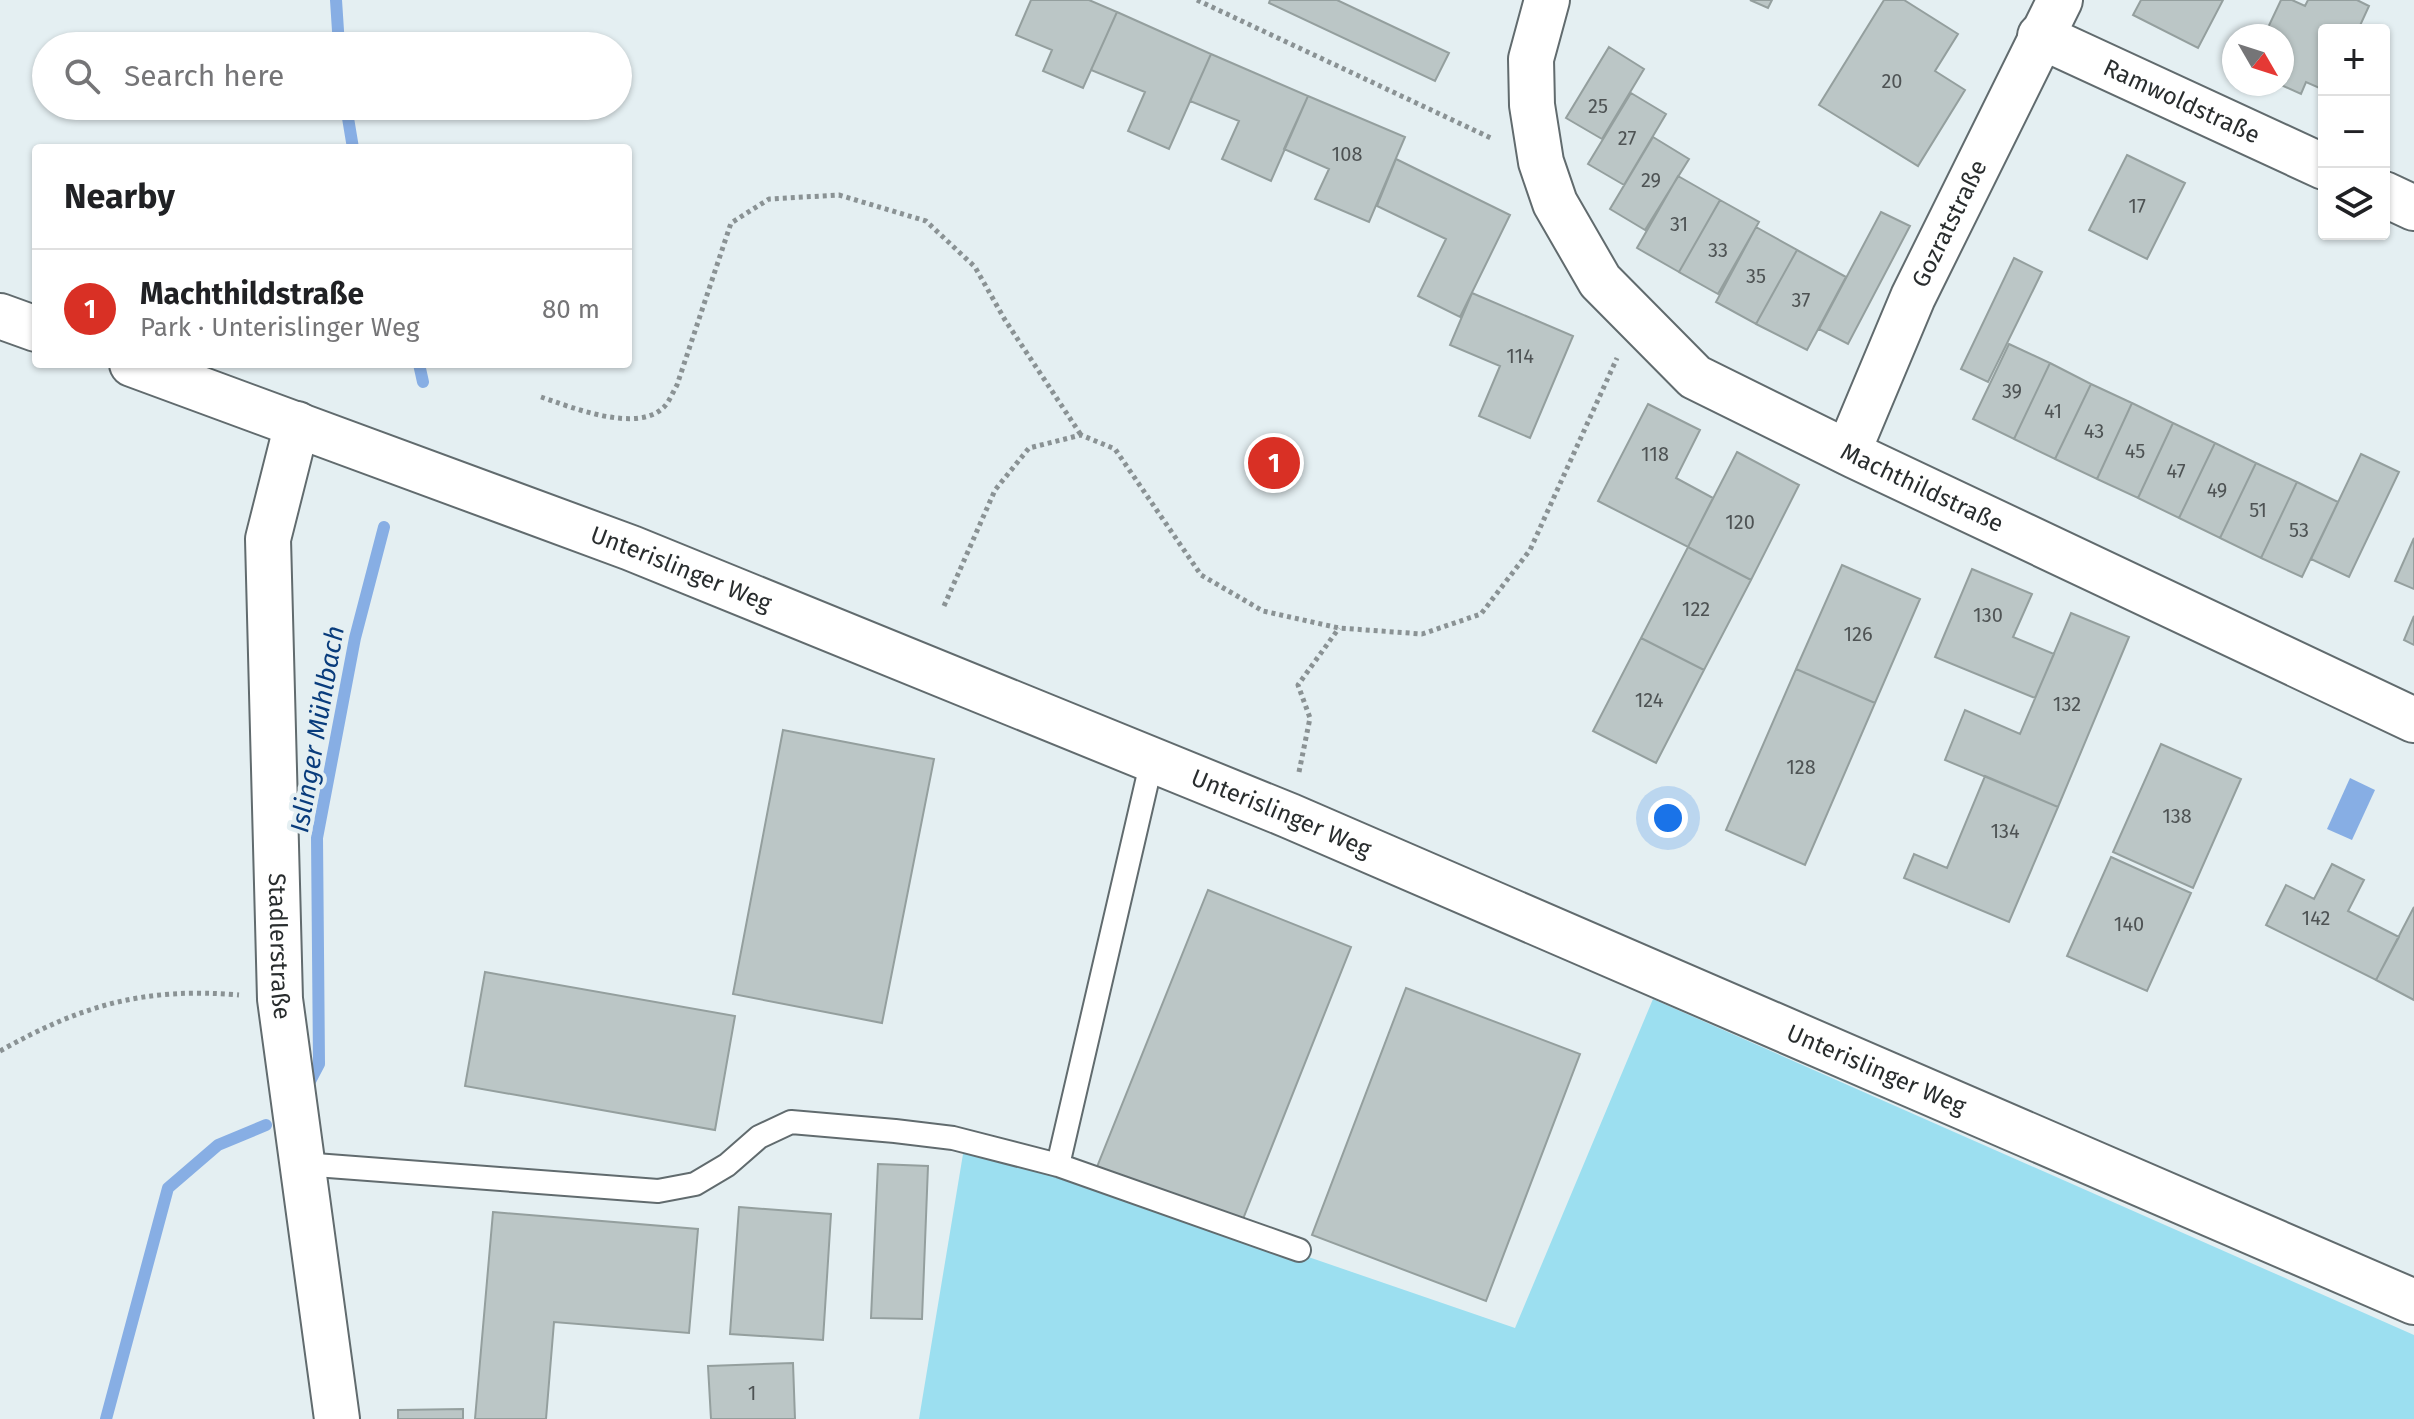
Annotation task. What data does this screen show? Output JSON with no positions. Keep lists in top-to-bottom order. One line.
{"streets":{"street":["Ramwoldstraße","Gozratstraße","Machthildstraße","Unterislinger Weg","Stadlerstraße"]},"crossings":[["Ramwoldstraße","Gozratstraße"],["Gozratstraße","Machthildstraße"],["Unterislinger Weg","Stadlerstraße"]],"water":["Islinger Mühlbach"],"house_numbers":["20","25","27","108","29","17","31","33","35","37","114","39","41","43","45","118","47","49","51","120","53","122","130","126","124","132","128","138","134","142","140","1"],"north":"bottom right","page":{"map_buttons":["+","−"],"search":"Search here","heading":"Nearby","list":[{"mark":"1","name":"Machthildstraße","note":"Park · Unterislinger Weg","value":"80 m"}],"pins":"1"}}
